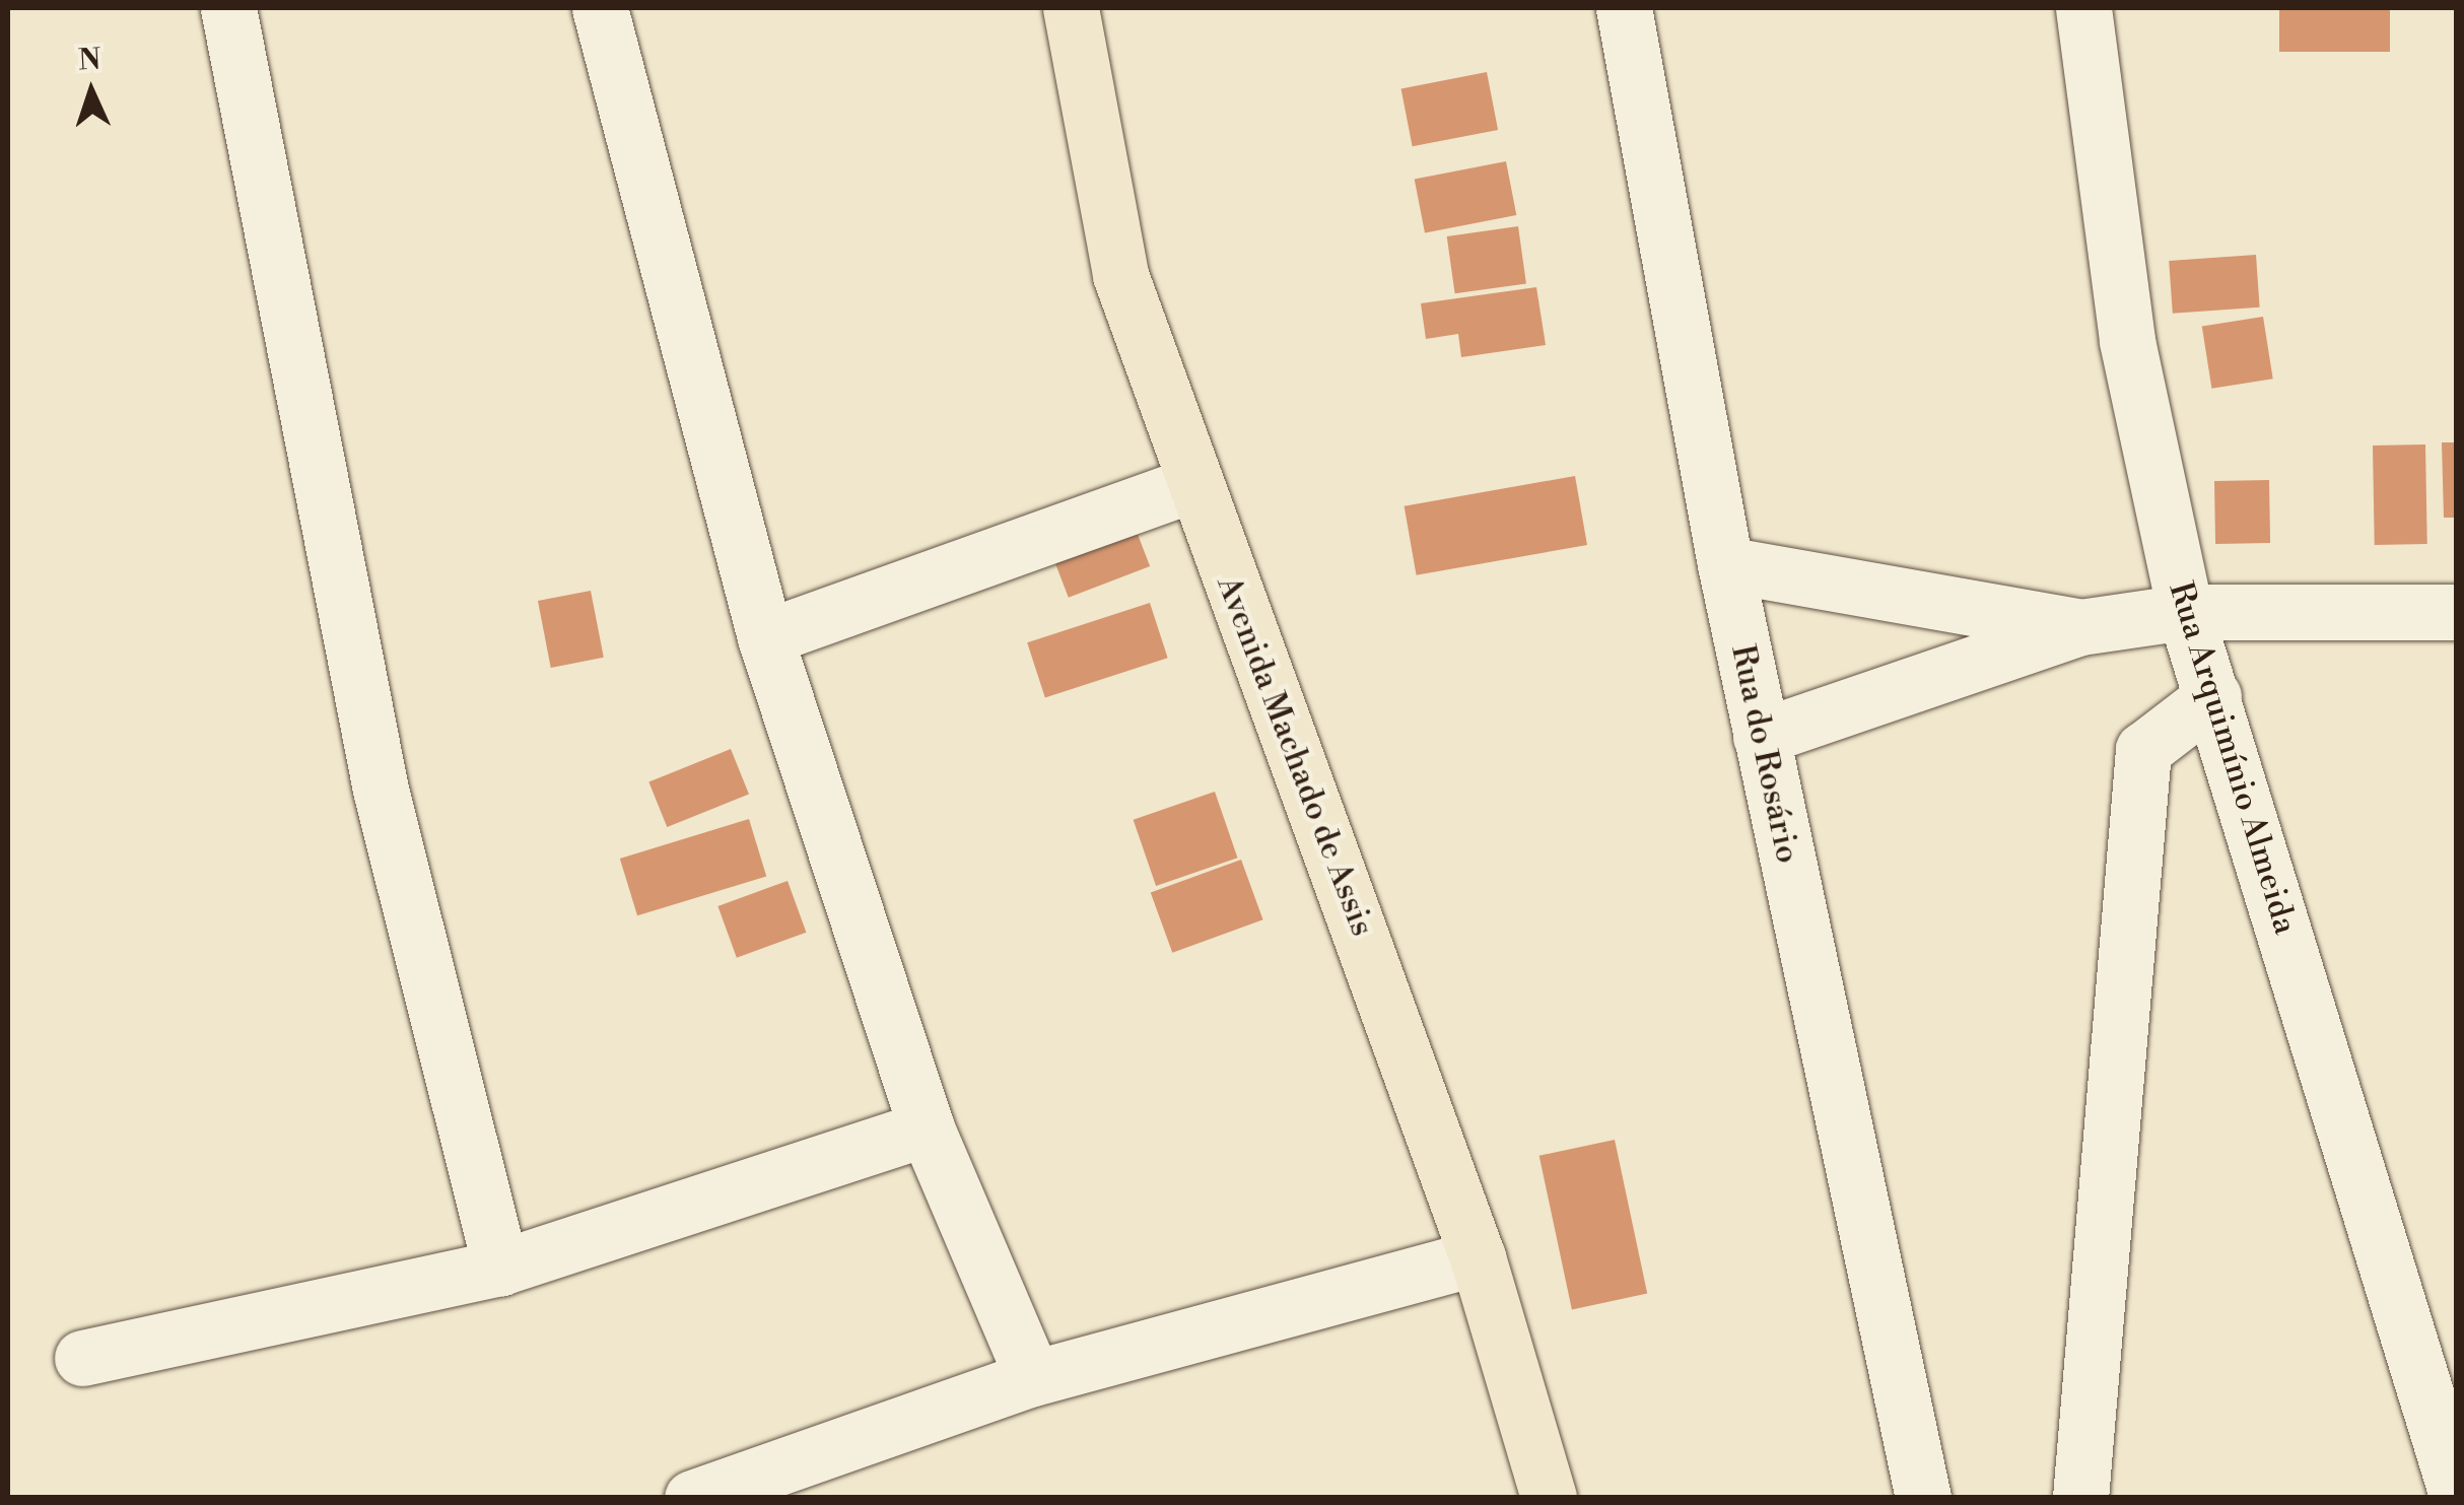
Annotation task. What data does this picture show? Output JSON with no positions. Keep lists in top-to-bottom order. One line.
{"streets":{"main road":["Avenida Machado de Assis"],"street":["Rua do Rosário","Rua Arquimínio Almeida"]},"north":"top"}
